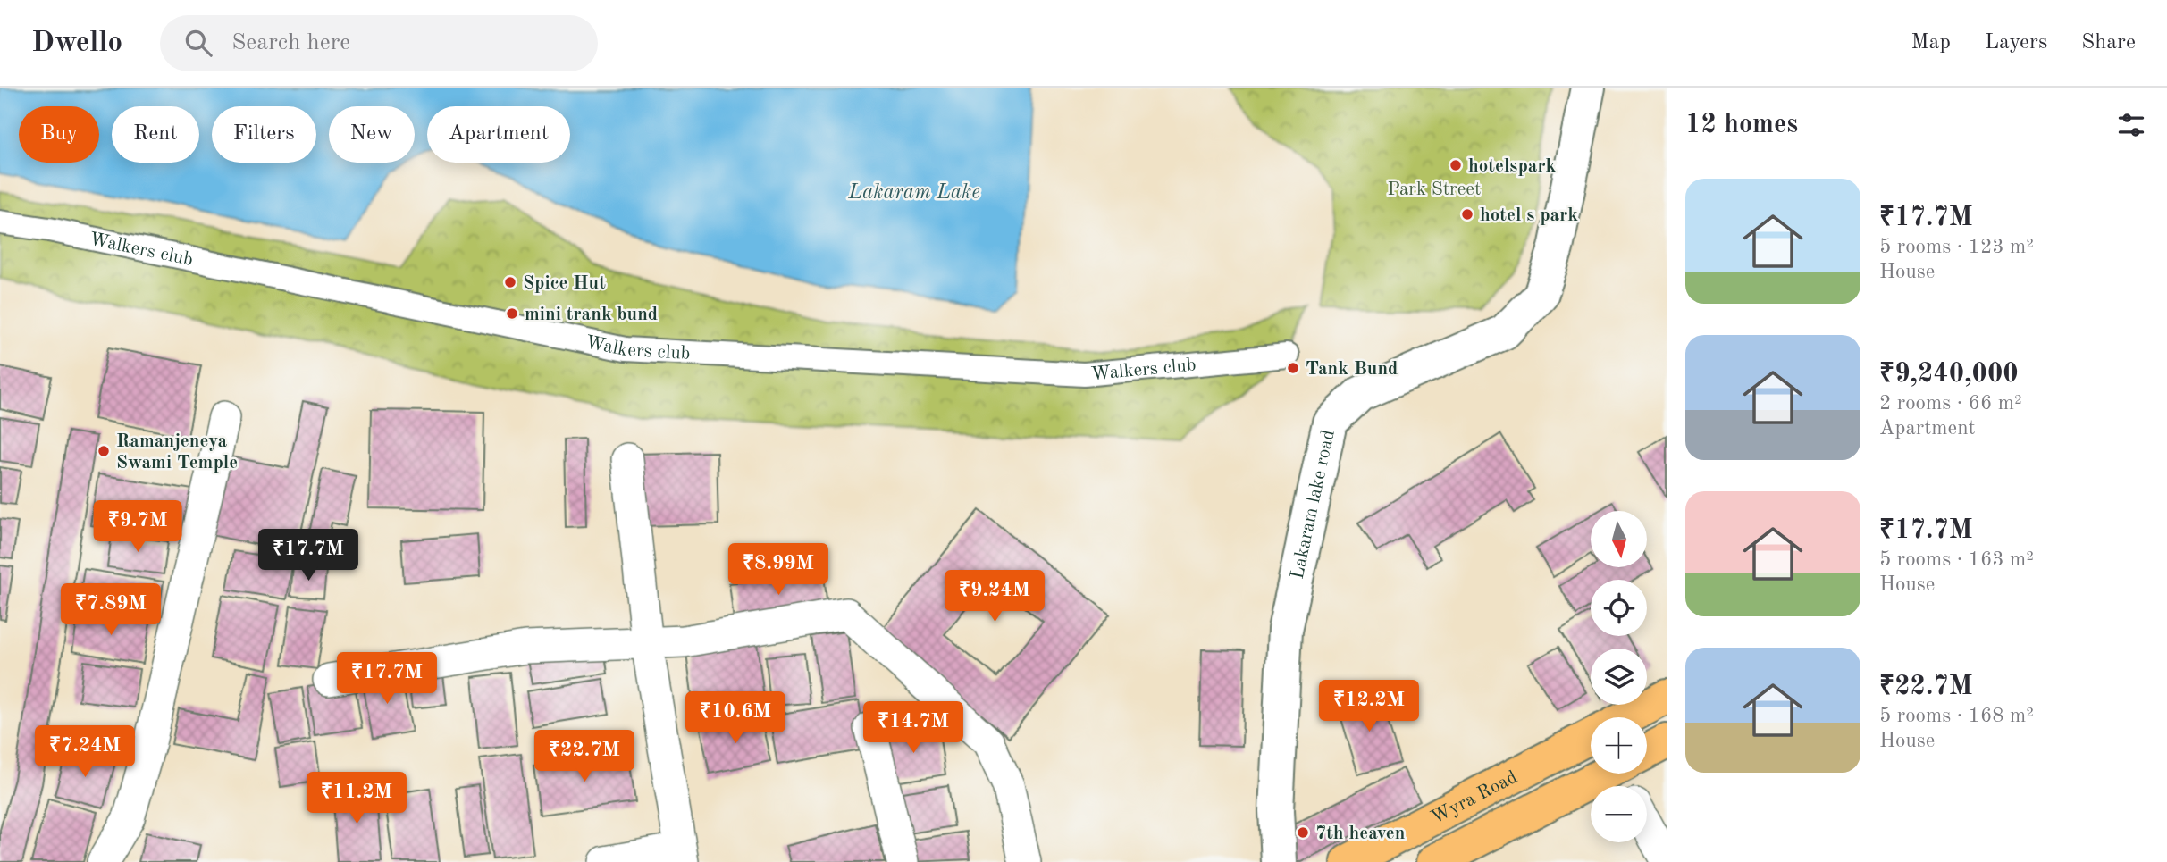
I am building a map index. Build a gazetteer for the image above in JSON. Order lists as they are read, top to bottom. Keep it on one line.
{"streets":{"main road":["Wyra Road"],"street":["Walkers club","Lakaram lake road"]},"water":["Lakaram Lake"],"parks":["Park Street"],"places":["hotelspark","hotel s park","Spice Hut","mini trank bund","Tank Bund","Ramanjeneya Swami Temple","7th heaven"],"north":"bottom","page":{"header":"Dwello","search":"Search here","nav":["Map","Layers","Share"],"heading":"12 homes","chip":["Buy","Rent","Filters","New","Apartment"],"list":[{"name":"₹17.7M","note":"5 rooms · 123 m² · House"},{"name":"₹9,240,000","note":"2 rooms · 66 m² · Apartment"},{"name":"₹17.7M","note":"5 rooms · 163 m² · House"},{"name":"₹22.7M","note":"5 rooms · 168 m² · House"}],"price":["₹9.7M","₹17.7M","₹8.99M","₹9.24M","₹7.89M","₹17.7M","₹12.2M","₹10.6M","₹14.7M","₹7.24M","₹22.7M","₹11.2M"],"map_buttons":["+","−"]}}
